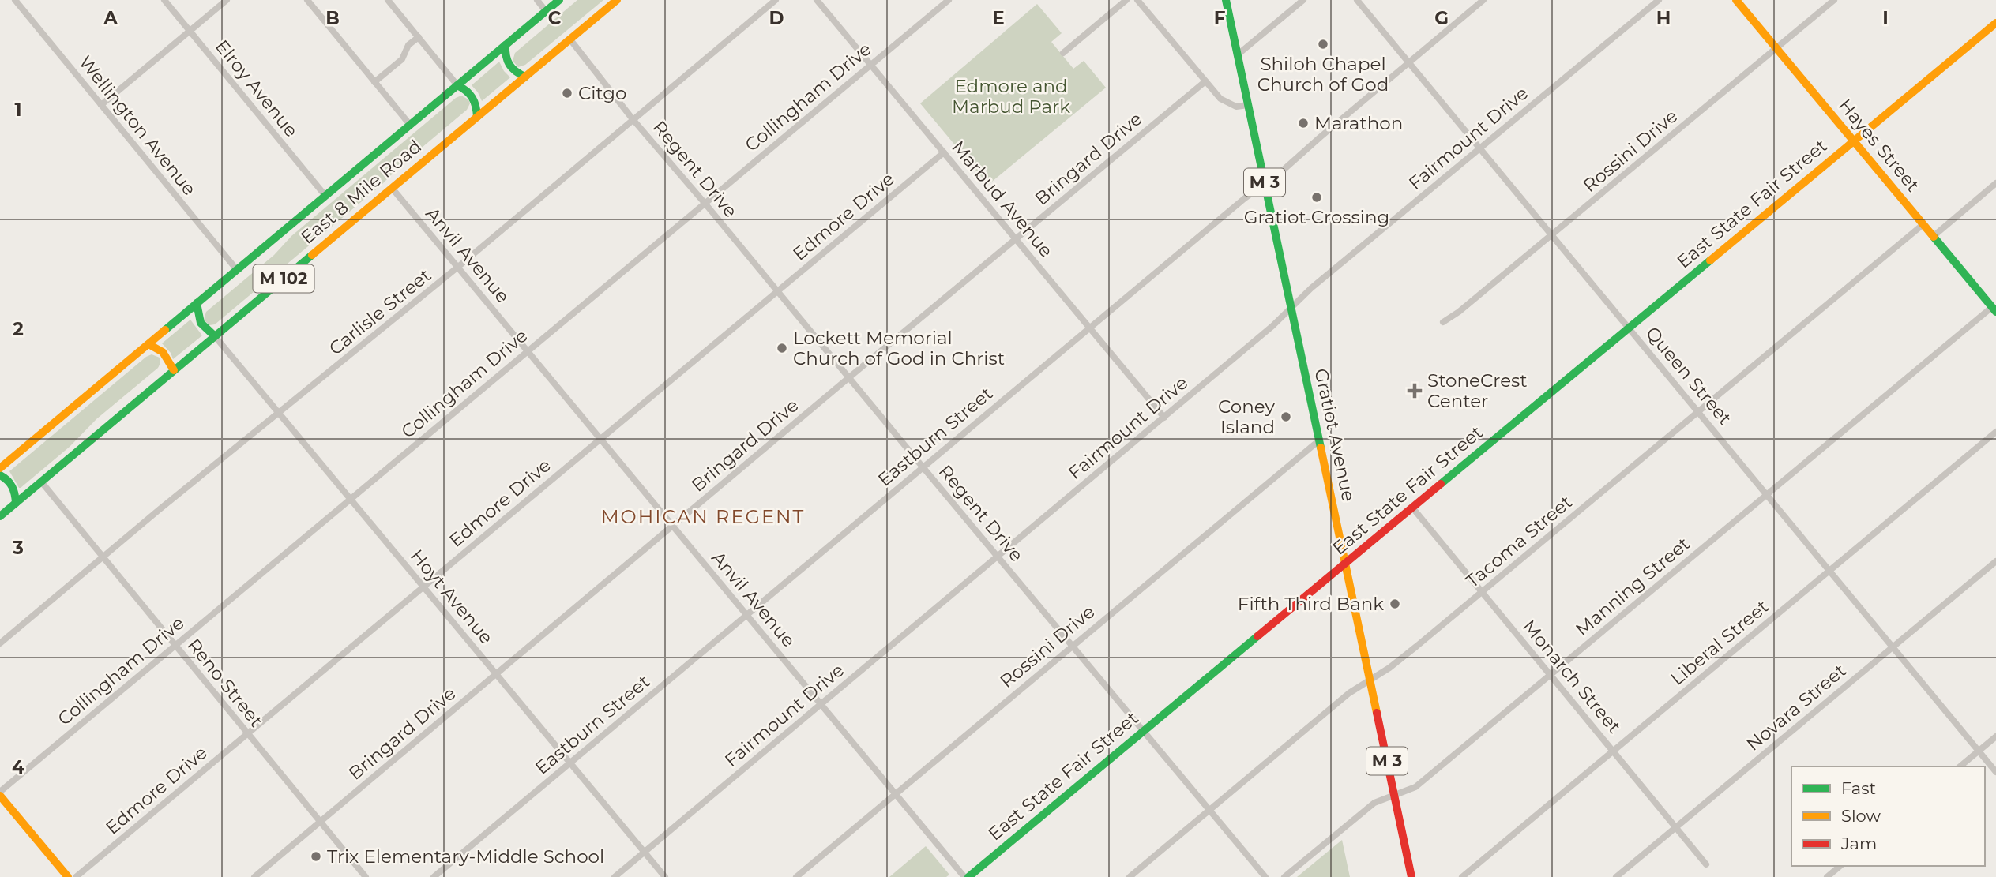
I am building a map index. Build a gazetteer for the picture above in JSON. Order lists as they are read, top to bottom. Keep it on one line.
{"streets":{"main road":["Hayes Street","M 3","East 8 Mile Road","East State Fair Street","M 102","Gratiot Avenue"],"street":["Elroy Avenue","Collingham Drive","Wellington Avenue","Fairmount Drive","Rossini Drive","Bringard Drive","Regent Drive","Marbud Avenue","Edmore Drive","Anvil Avenue","Carlisle Street","Queen Street","Eastburn Street","Tacoma Street","Manning Street","Hoyt Avenue","Liberal Street","Monarch Street","Reno Street","Novara Street"]},"crossings":[["Elroy Avenue","East 8 Mile Road"],["Collingham Drive","Regent Drive"],["Collingham Drive","Marbud Avenue"],["Collingham Drive","Anvil Avenue"],["Collingham Drive","Hoyt Avenue"],["Collingham Drive","Reno Street"],["Wellington Avenue","East 8 Mile Road"],["Fairmount Drive","Regent Drive"],["Fairmount Drive","Marbud Avenue"],["Fairmount Drive","Anvil Avenue"],["Fairmount Drive","Queen Street"],["Fairmount Drive","Gratiot Avenue"],["Fairmount Drive","Hoyt Avenue"],["Hayes Street","Rossini Drive"],["Hayes Street","East State Fair Street"],["Hayes Street","Tacoma Street"],["Hayes Street","Manning Street"],["Rossini Drive","Regent Drive"],["Rossini Drive","Anvil Avenue"],["Rossini Drive","Queen Street"],["Rossini Drive","Gratiot Avenue"],["Bringard Drive","Regent Drive"],["Bringard Drive","Marbud Avenue"],["Bringard Drive","Anvil Avenue"],["Bringard Drive","Hoyt Avenue"],["Bringard Drive","Reno Street"],["Regent Drive","East 8 Mile Road"],["Regent Drive","East State Fair Street"],["Regent Drive","Edmore Drive"],["Regent Drive","Carlisle Street"],["Regent Drive","Eastburn Street"],["Regent Drive","Tacoma Street"],["East 8 Mile Road","Anvil Avenue"],["East 8 Mile Road","Hoyt Avenue"],["East 8 Mile Road","Reno Street"],["Marbud Avenue","Edmore Drive"],["Marbud Avenue","Eastburn Street"],["East State Fair Street","Anvil Avenue"],["East State Fair Street","Queen Street"],["East State Fair Street","Gratiot Avenue"],["East State Fair Street","Monarch Street"],["Edmore Drive","Anvil Avenue"],["Edmore Drive","Hoyt Avenue"],["Edmore Drive","Reno Street"],["Anvil Avenue","Carlisle Street"],["Anvil Avenue","Eastburn Street"],["Carlisle Street","Hoyt Avenue"],["Carlisle Street","Reno Street"],["Queen Street","Eastburn Street"],["Queen Street","Tacoma Street"],["Queen Street","Manning Street"],["Queen Street","Liberal Street"],["Queen Street","Novara Street"],["Gratiot Avenue","Eastburn Street"],["Gratiot Avenue","Tacoma Street"],["Gratiot Avenue","Manning Street"],["Eastburn Street","Hoyt Avenue"],["Tacoma Street","Monarch Street"],["Manning Street","Monarch Street"],["Liberal Street","Monarch Street"],["Monarch Street","Novara Street"]],"districts":["MOHICAN REGENT"],"parks":["Edmore and Marbud Park"],"places":{"other":["Shiloh Chapel Church of God","Citgo","Marathon","Gratiot Crossing","Lockett Memorial Church of God in Christ","Coney Island","Fifth Third Bank","Trix Elementary-Middle School"],"health":["StoneCrest Center"]},"legend":["Fast","Slow","Jam"],"grid":{"columns":["A","B","C","D","E","F","G","H","I"],"rows":["1","2","3","4"]}}
